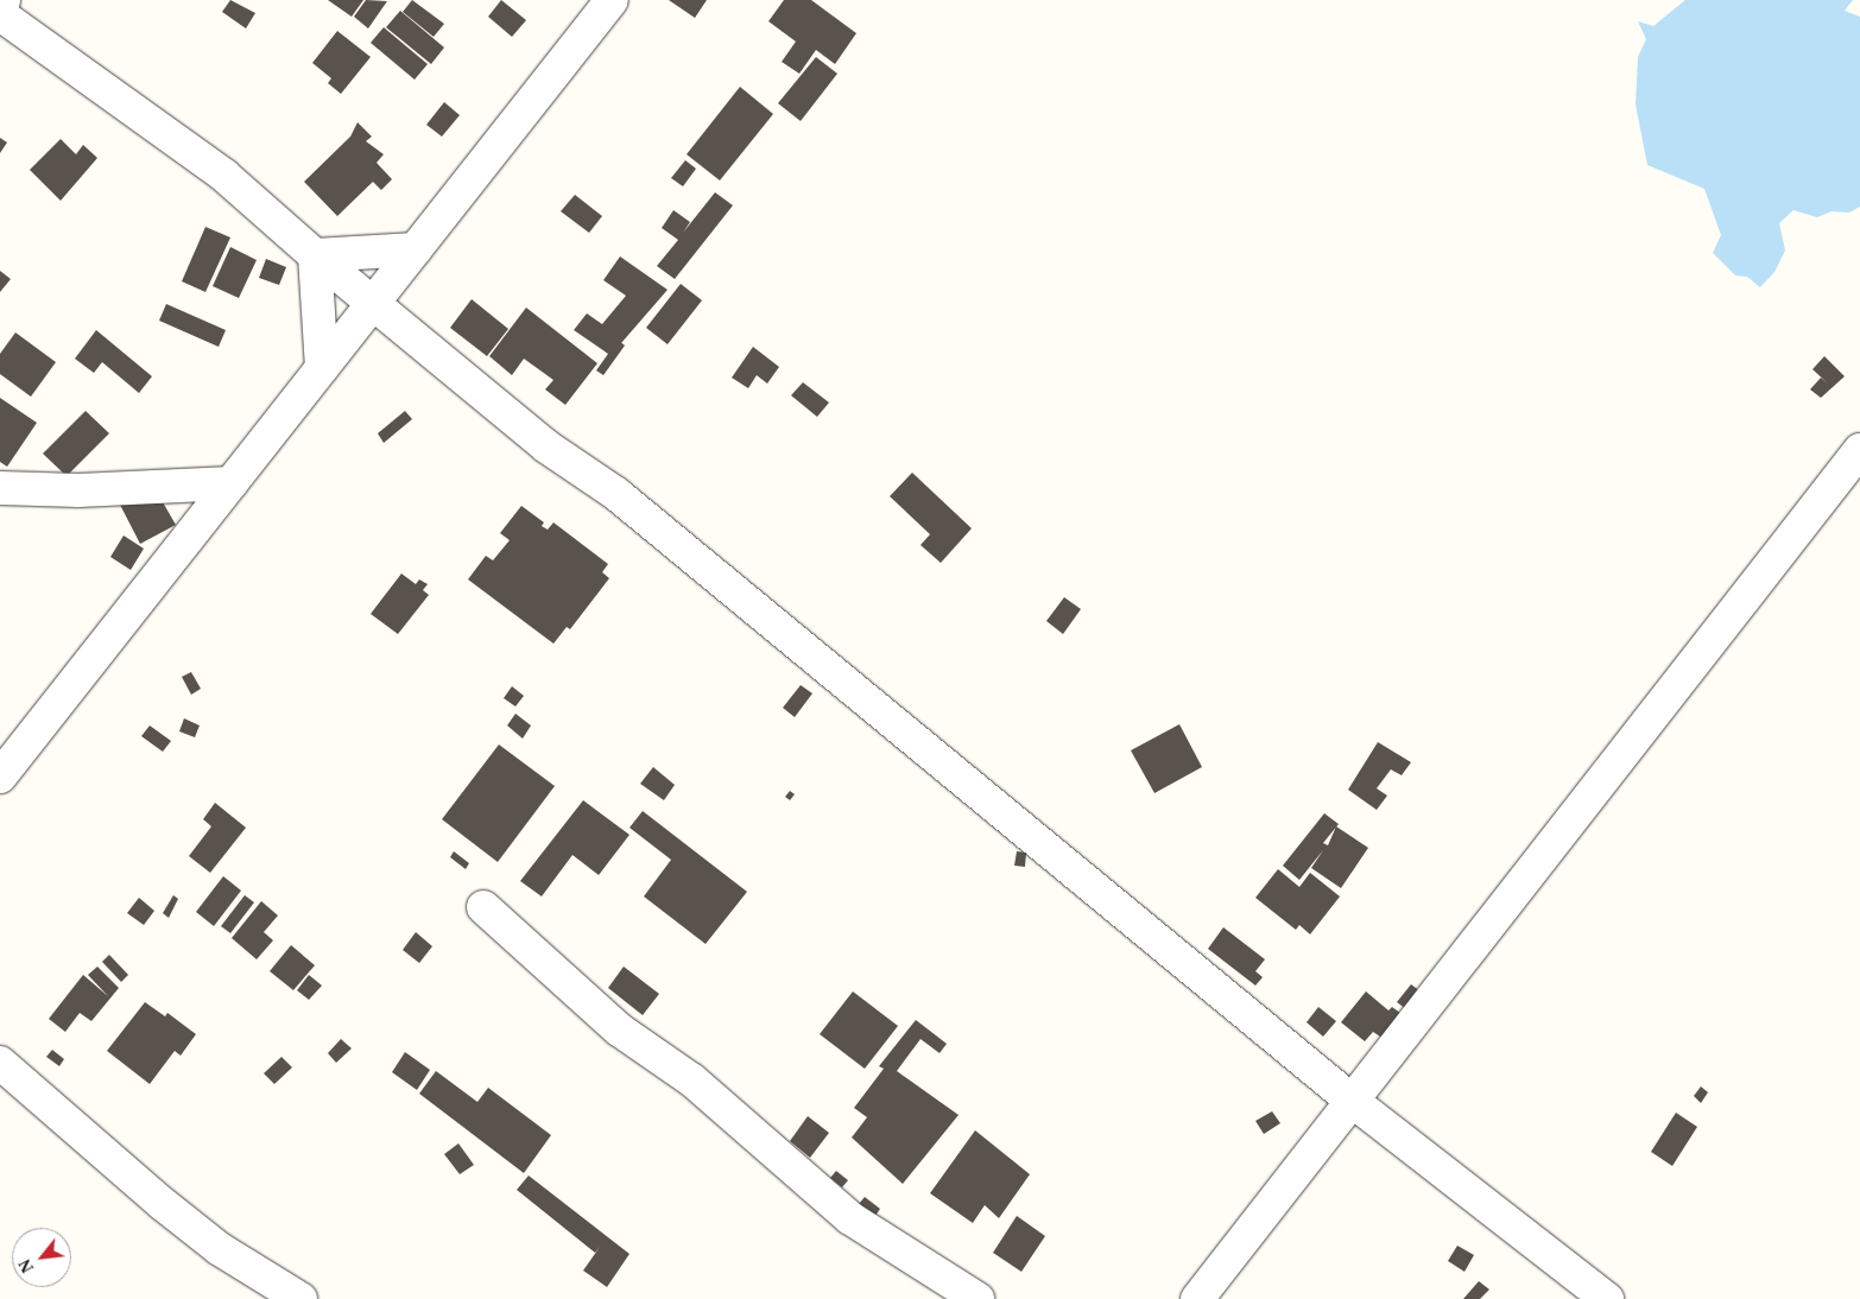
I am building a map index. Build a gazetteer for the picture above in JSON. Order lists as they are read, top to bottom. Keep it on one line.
{"north":"bottom left"}
